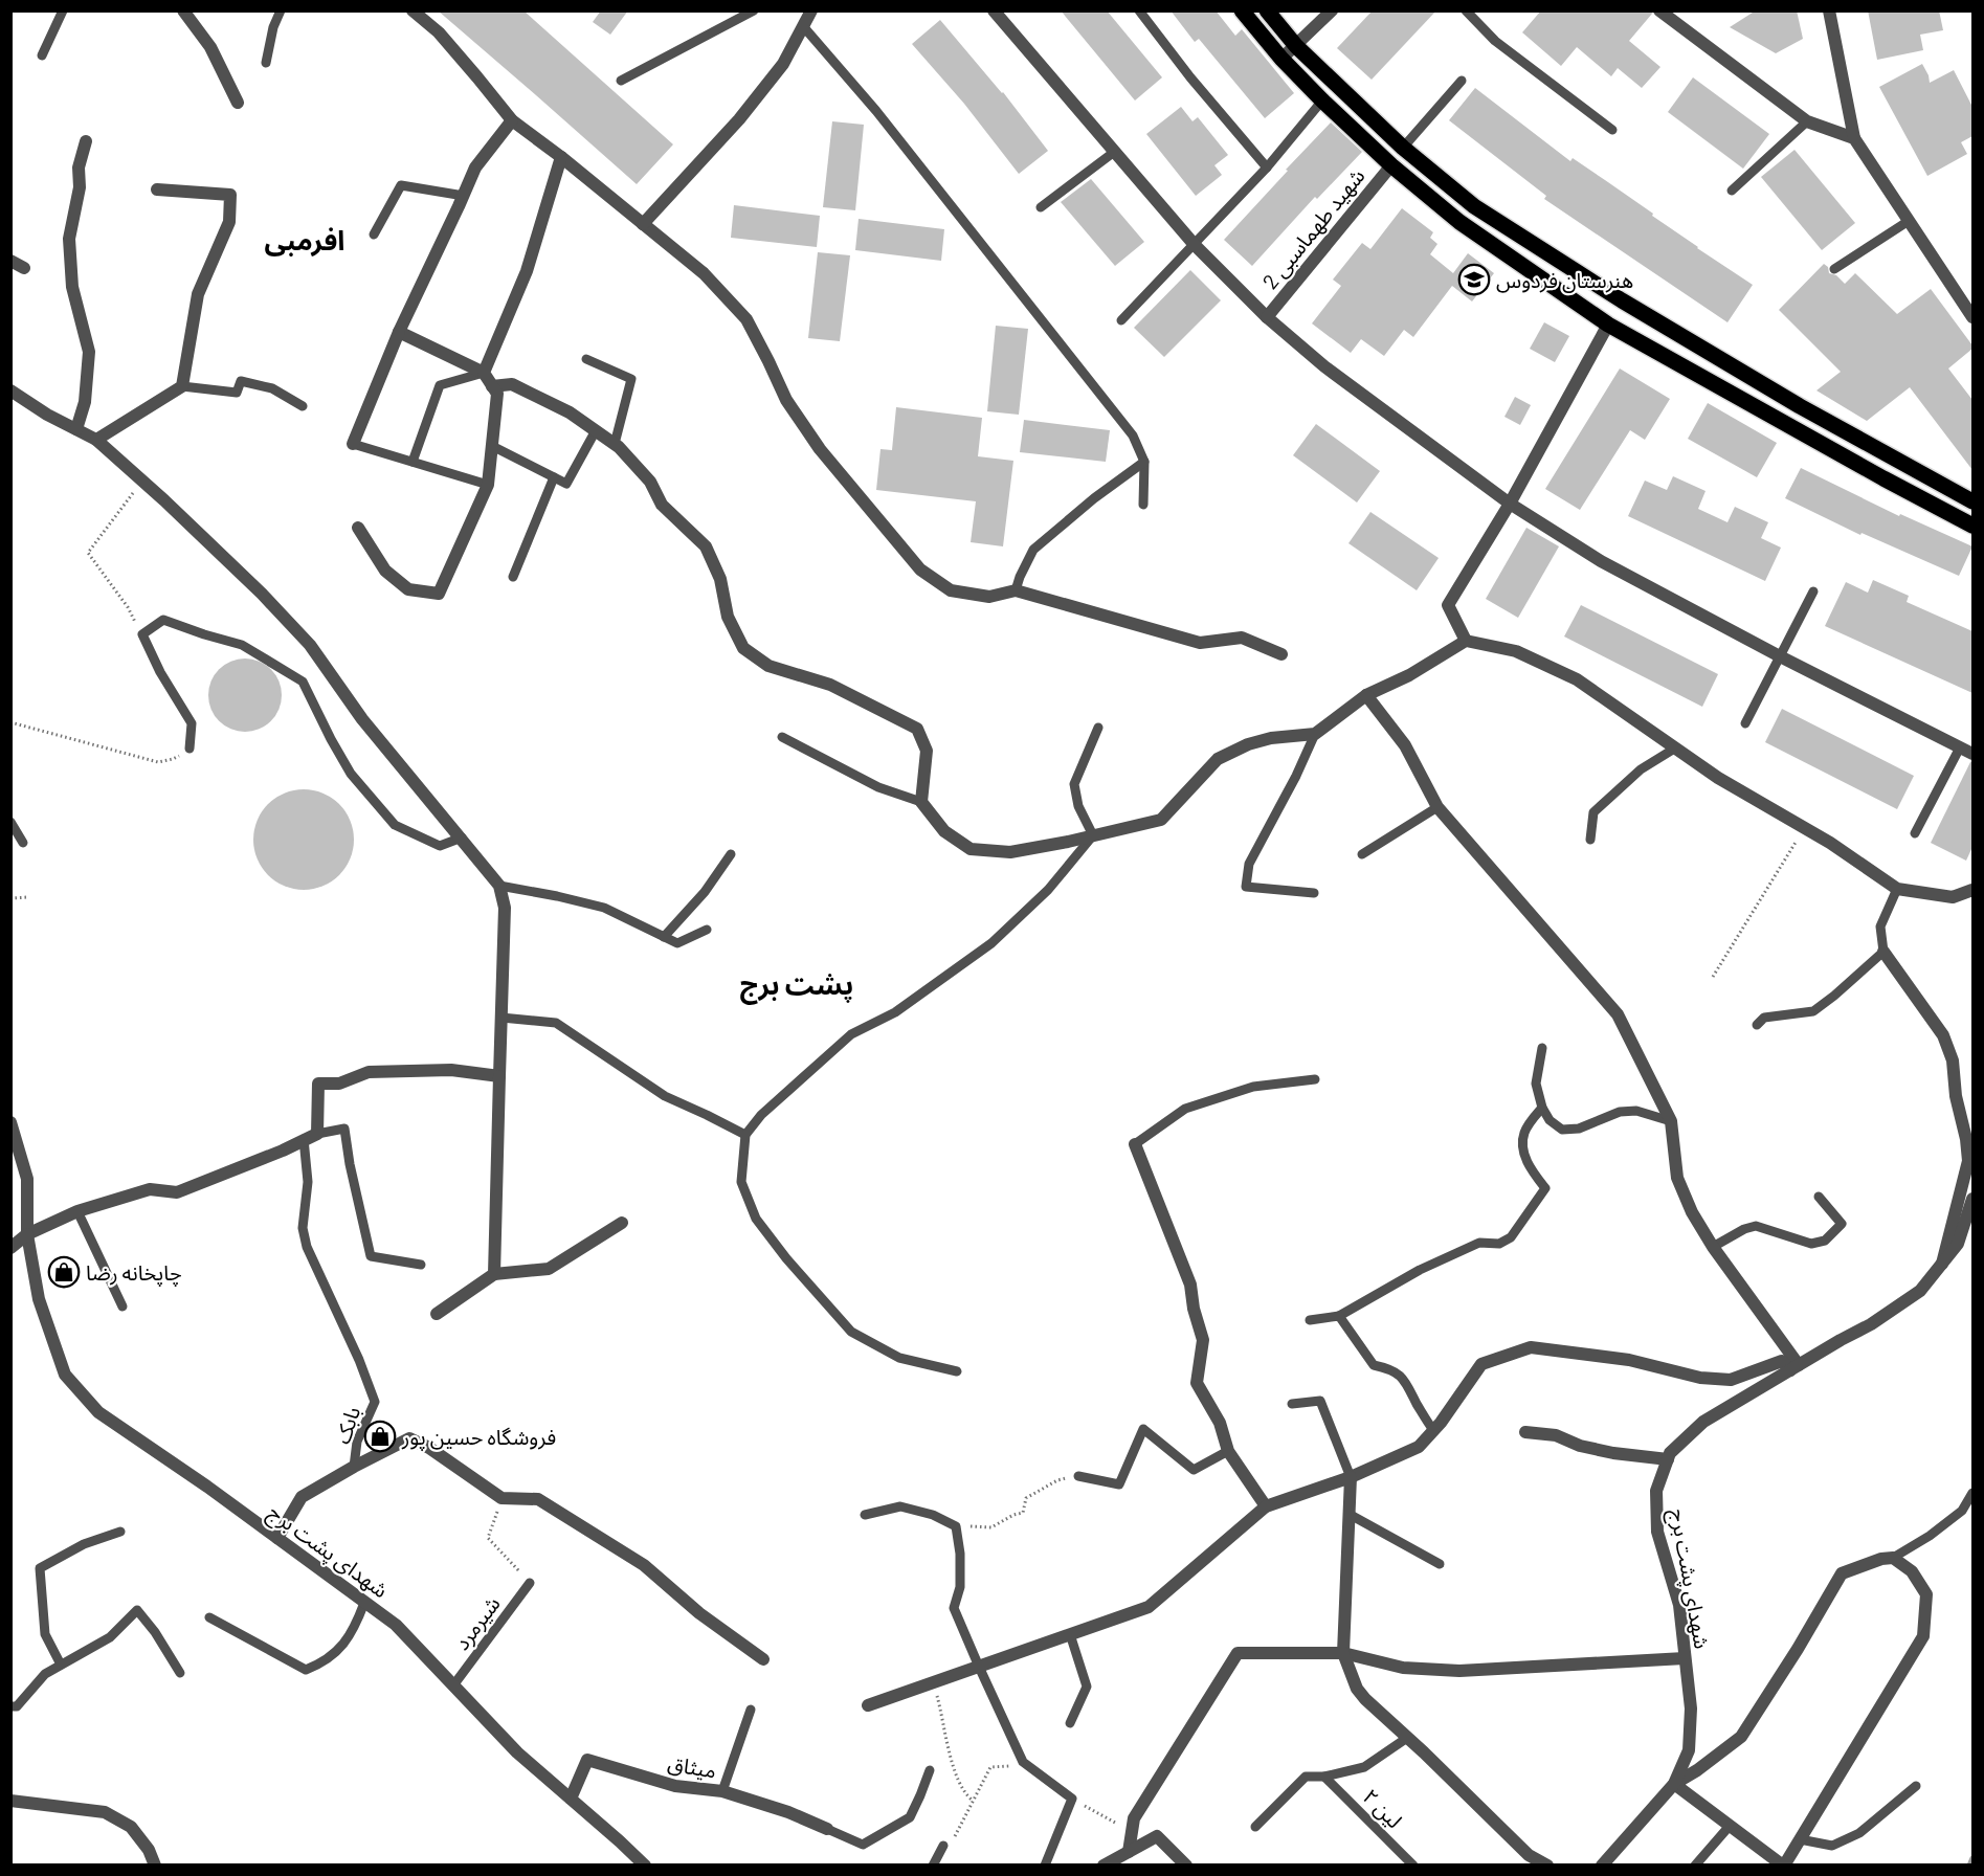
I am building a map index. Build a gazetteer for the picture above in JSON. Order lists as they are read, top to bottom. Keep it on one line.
{"streets":{"street":["شهید طهماسبی 2","شهدای پشت برج","میثاق"],"lane":["بابک","شیرمرد","لین ۲"]},"crossings":[["شهدای پشت برج","شیرمرد"],["شهدای پشت برج","میثاق"]],"districts":["افرمبی","پشت برج"],"places":{"school or university":["هنرستان فردوس"],"shop":["چاپخانه رضا","فروشگاه حسین پور"]}}
